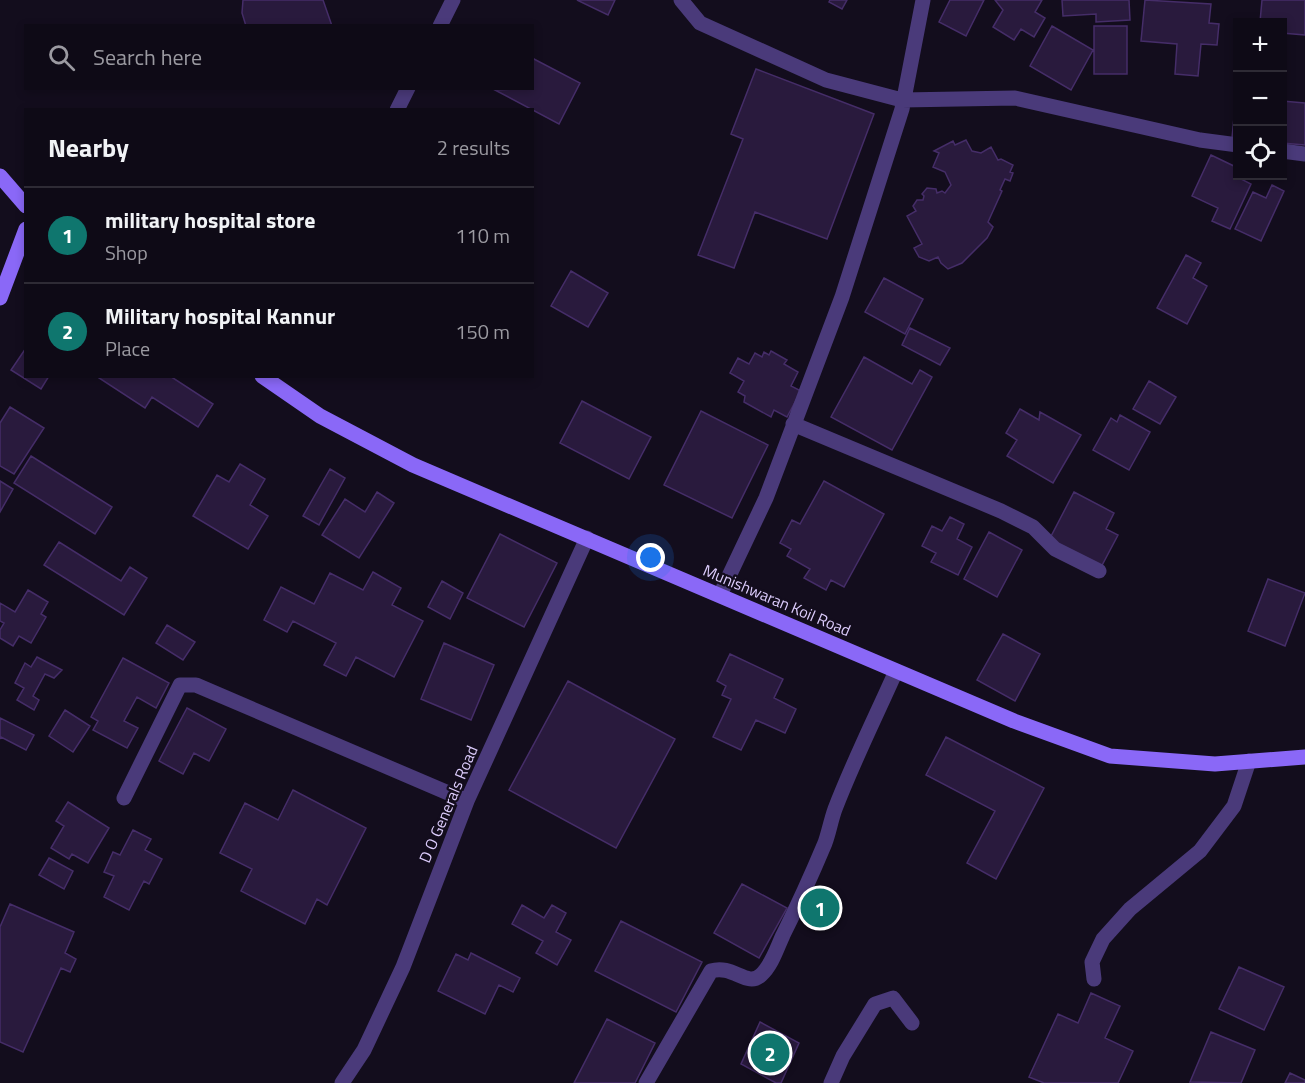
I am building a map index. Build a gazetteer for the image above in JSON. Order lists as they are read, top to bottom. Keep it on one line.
{"streets":{"main road":["Munishwaran Koil Road"],"street":["D O Generals Road"]},"crossings":[["Munishwaran Koil Road","D O Generals Road"]],"page":{"map_buttons":["+","−"],"search":"Search here","heading":["Nearby","2 results"],"list":[{"mark":"1","name":"military hospital store","note":"Shop","value":"110 m"},{"mark":"2","name":"Military hospital Kannur","note":"Place","value":"150 m"}],"pins":["1","2"]}}
